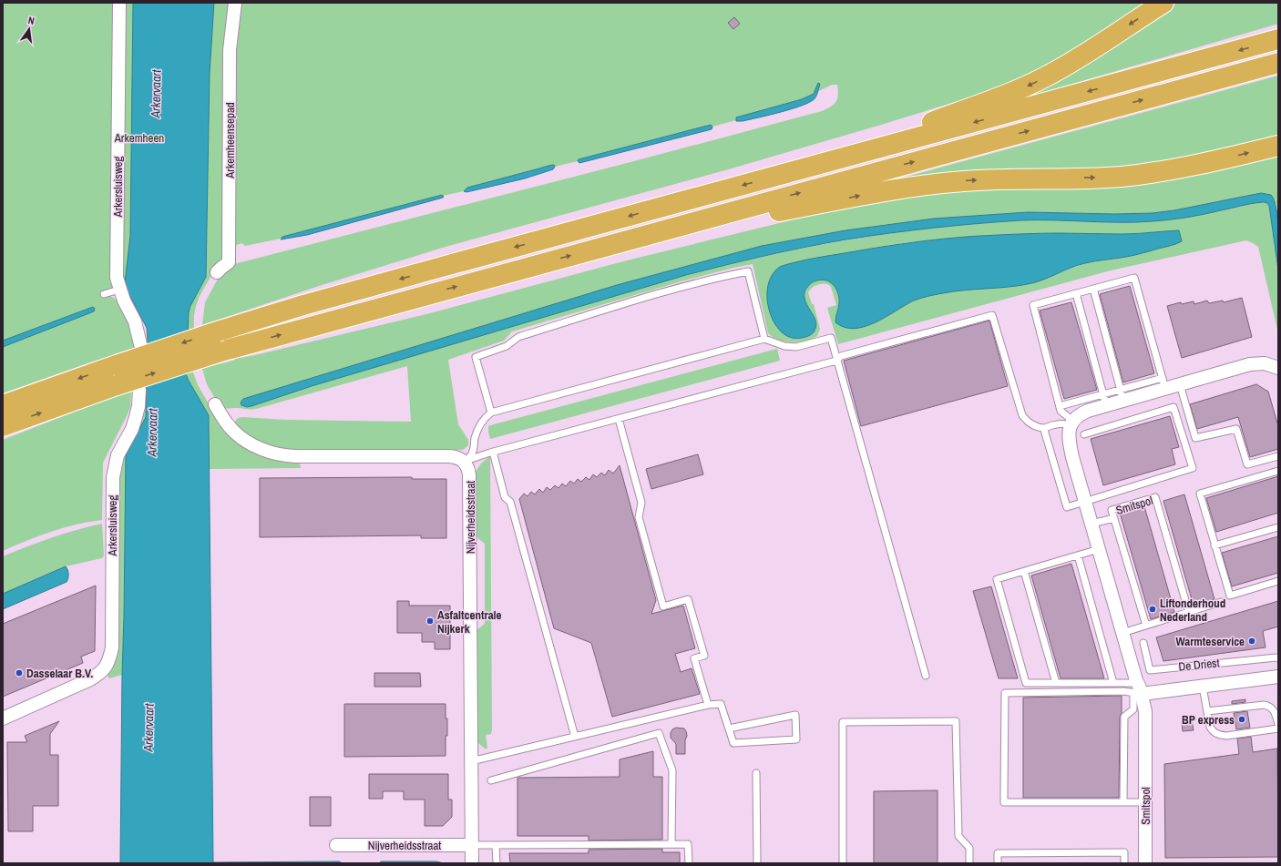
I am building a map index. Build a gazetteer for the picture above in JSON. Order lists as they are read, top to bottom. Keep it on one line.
{"streets":{"street":["Arkemheensepad","Arkersluisweg","Smitspol","Nijverheidsstraat","De Driest"]},"crossings":[["Smitspol","De Driest"]],"water":["Arkervaart"],"parks":["Arkemheen"],"places":["Liftonderhoud Nederland","Asfaltcentrale Nijkerk","Warmteservice","Dasselaar B.V.","BP express"],"north":"top"}
